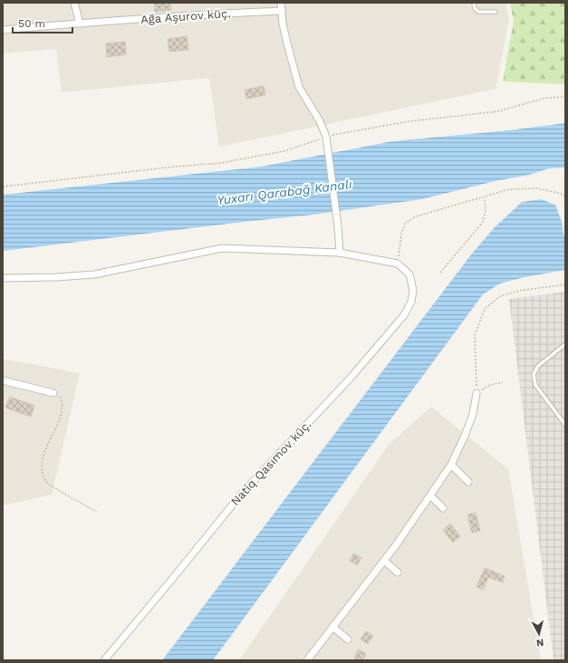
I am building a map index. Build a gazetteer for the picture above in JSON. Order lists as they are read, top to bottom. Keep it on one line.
{"streets":{"street":["Ağa Aşurov küç.","Natiq Qasımov küç."]},"water":["Yuxarı Qarabağ Kanalı"],"scale_bar":"50 m","north":"bottom"}
